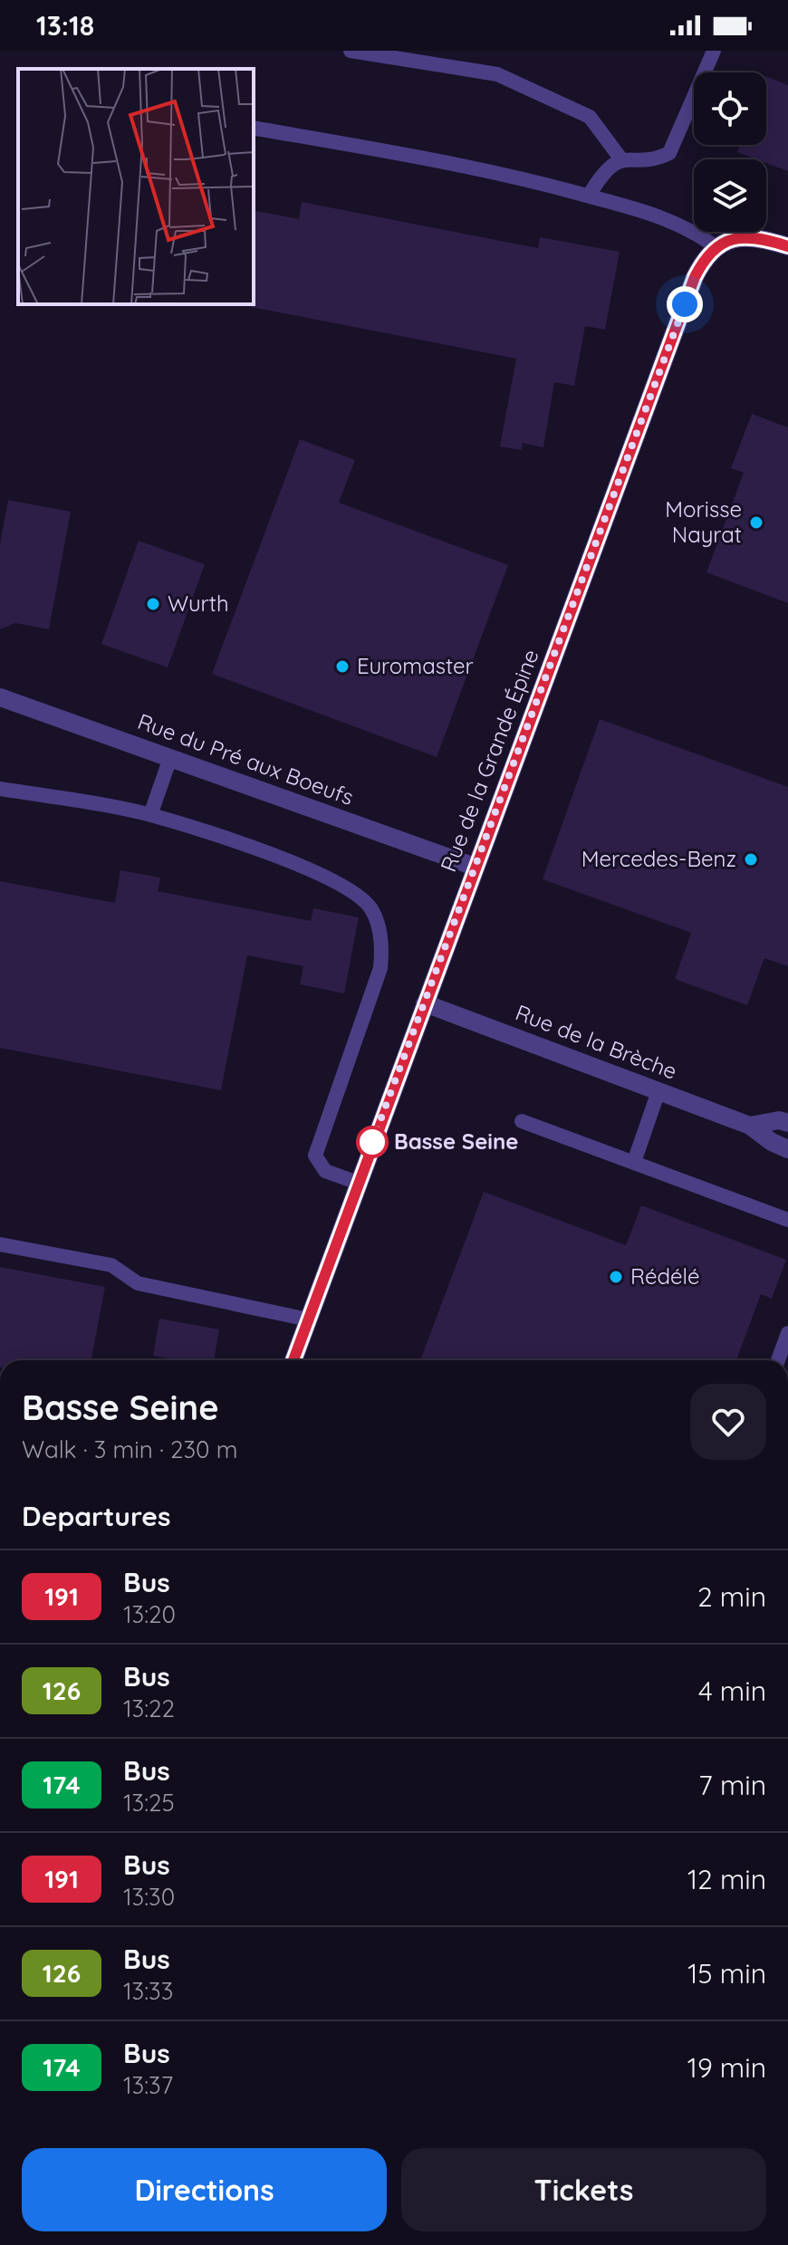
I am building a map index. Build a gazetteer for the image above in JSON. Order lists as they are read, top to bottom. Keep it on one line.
{"streets":{"street":["Rue du Pré aux Boeufs","Rue de la Grande Épine","Rue de la Brèche"]},"crossings":[["Rue du Pré aux Boeufs","Rue de la Grande Épine"],["Rue de la Grande Épine","Rue de la Brèche"]],"places":["Morisse Nayrat","Wurth","Euromaster","Mercedes-Benz","Basse Seine","Rédélé"],"lines":["bus line 191"],"page":{"status":"13:18","heading":[["Basse Seine","Walk · 3 min · 230 m"],"Departures"],"list":[{"mark":"191","name":"Bus","note":"13:20","value":"2 min"},{"mark":"126","name":"Bus","note":"13:22","value":"4 min"},{"mark":"174","name":"Bus","note":"13:25","value":"7 min"},{"mark":"191","name":"Bus","note":"13:30","value":"12 min"},{"mark":"126","name":"Bus","note":"13:33","value":"15 min"},{"mark":"174","name":"Bus","note":"13:37","value":"19 min"}],"buttons":["Directions","Tickets"]}}
